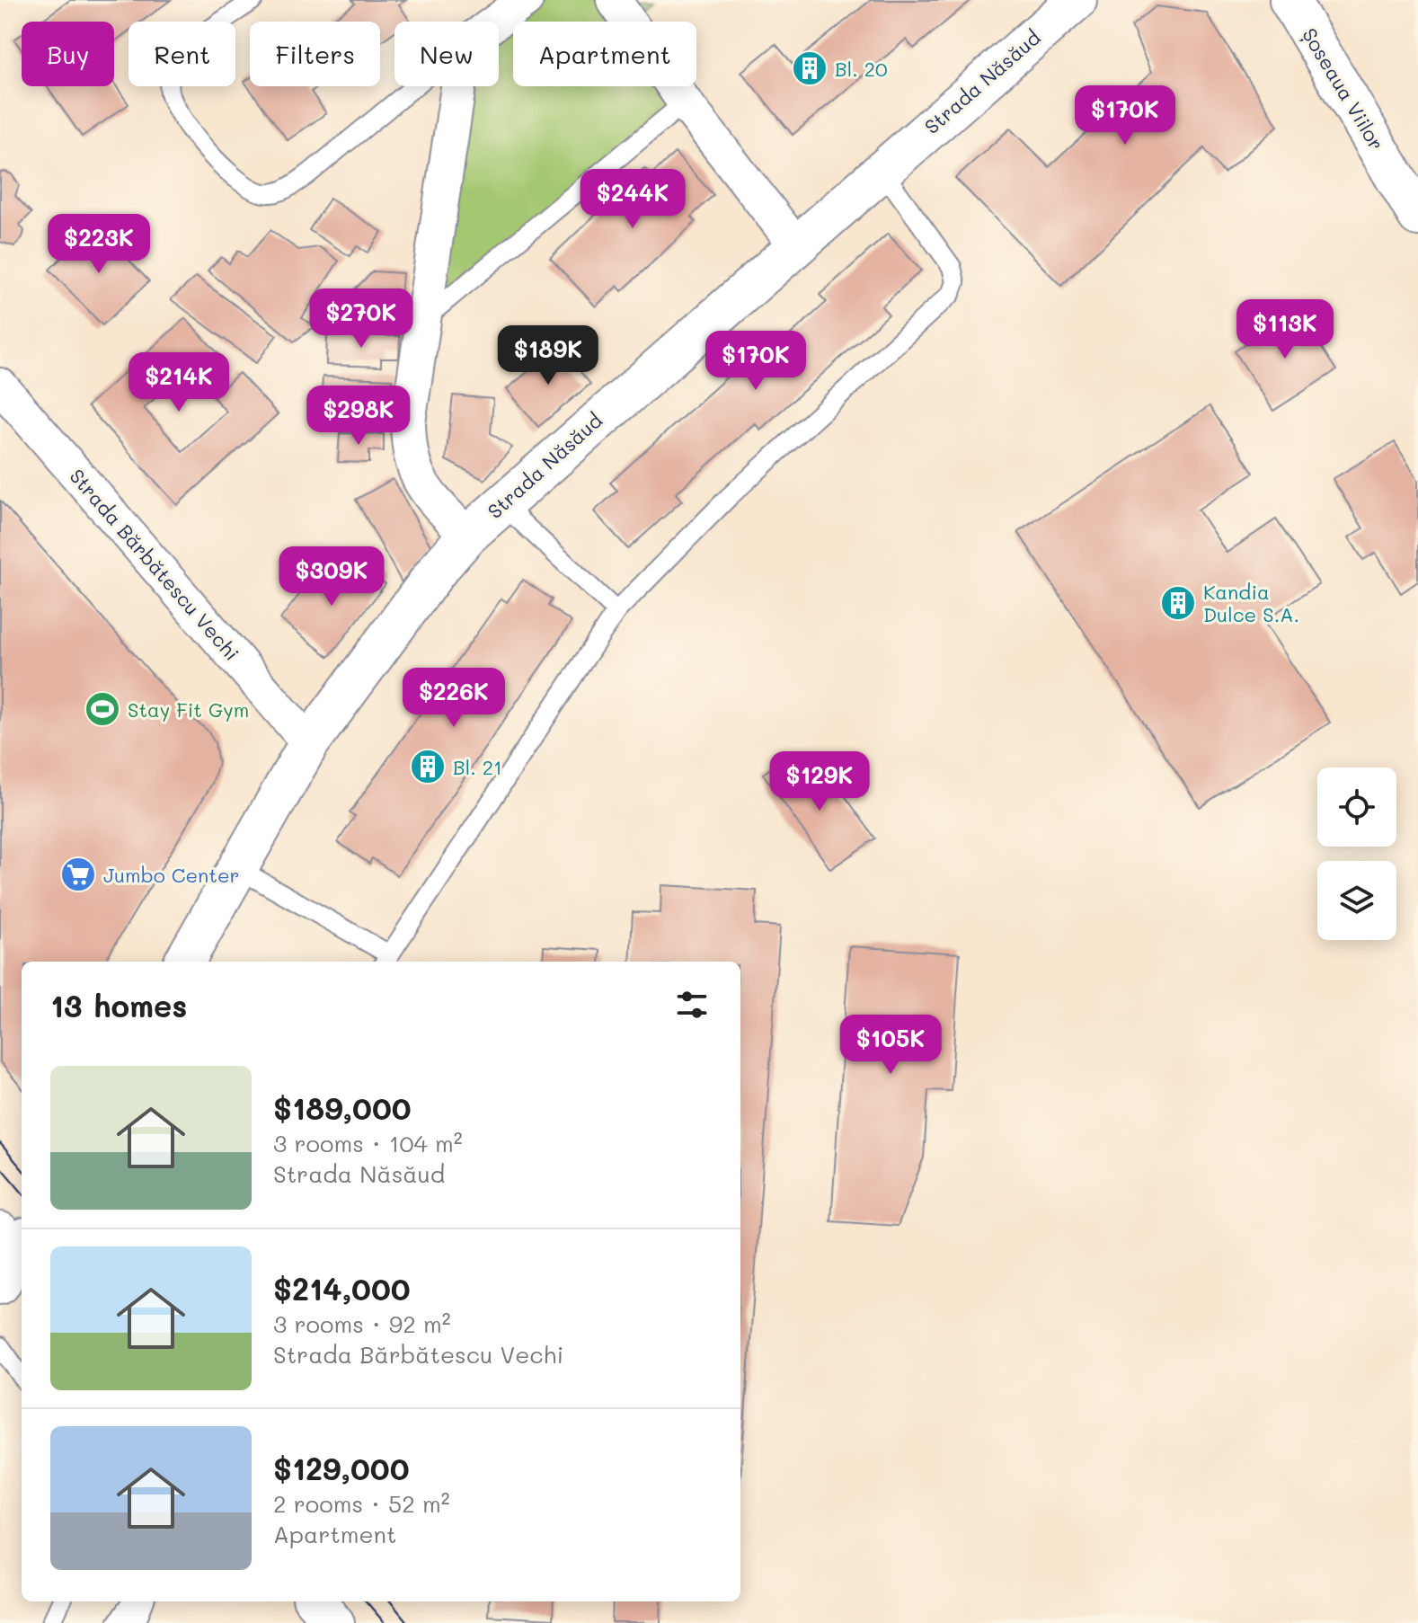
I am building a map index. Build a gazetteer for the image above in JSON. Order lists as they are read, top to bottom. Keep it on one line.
{"streets":{"street":["Strada Năsăud","Șoseaua Viilor","Strada Bărbătescu Vechi"]},"crossings":[["Strada Năsăud","Strada Bărbătescu Vechi"]],"places":{"building":["Bl. 20","Kandia Dulce S.A.","Bl. 21"],"sports":["Stay Fit Gym"],"supermarket":["Jumbo Center"]},"page":{"chip":["Buy","Rent","Filters","New","Apartment"],"price":["$170K","$244K","$223K","$270K","$113K","$189K","$170K","$214K","$298K","$309K","$226K","$129K","$105K"],"heading":"13 homes","list":[{"name":"$189,000","note":"3 rooms · 104 m² · Strada Năsăud"},{"name":"$214,000","note":"3 rooms · 92 m² · Strada Bărbătescu Vechi"},{"name":"$129,000","note":"2 rooms · 52 m² · Apartment"}]}}
